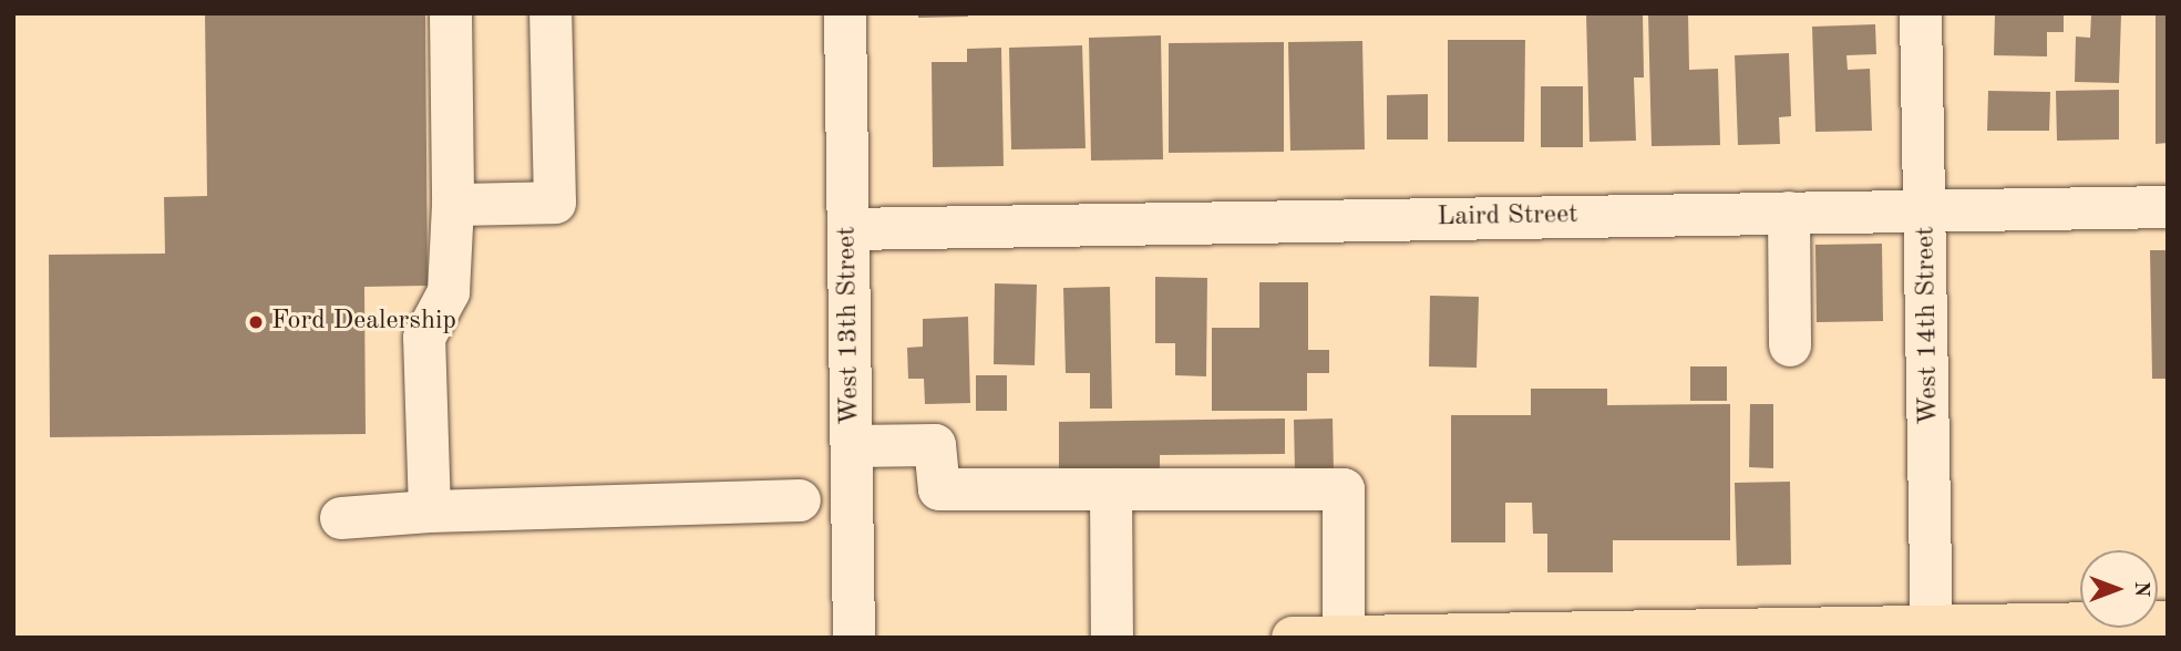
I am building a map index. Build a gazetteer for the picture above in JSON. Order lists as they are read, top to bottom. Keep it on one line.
{"streets":{"street":["Laird Street","West 13th Street","West 14th Street"]},"crossings":[["Laird Street","West 13th Street"],["Laird Street","West 14th Street"]],"places":["Ford Dealership"],"north":"right"}
